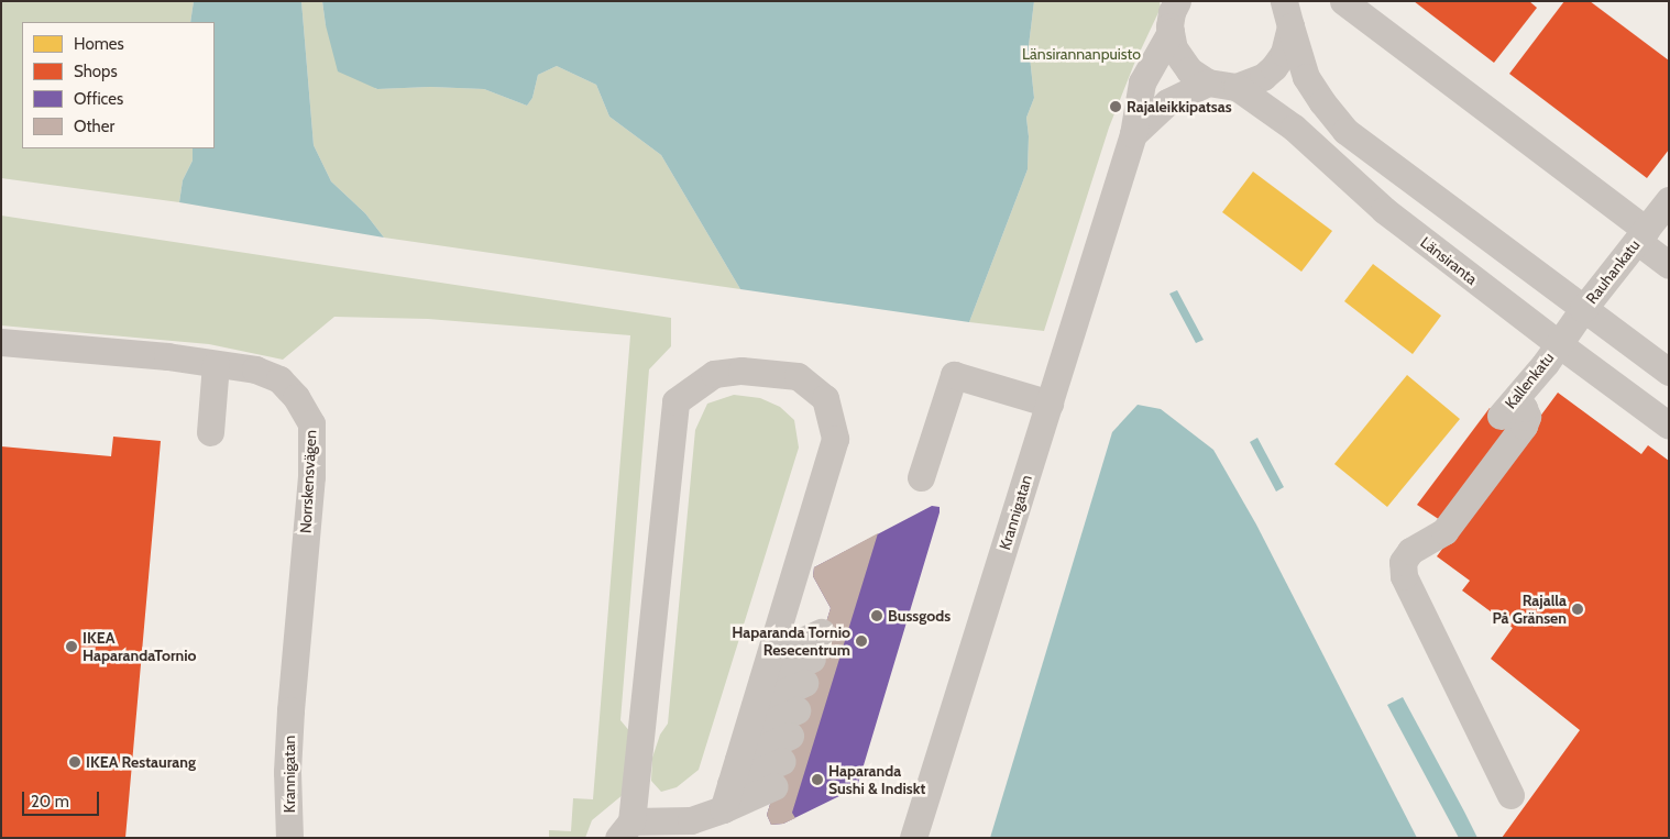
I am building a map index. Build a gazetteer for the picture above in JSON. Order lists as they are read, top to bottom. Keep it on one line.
{"streets":{"street":["Länsiranta","Rauhankatu","Kallenkatu","Norrskensvägen","Krannigatan"]},"crossings":[["Länsiranta","Rauhankatu"],["Länsiranta","Kallenkatu"],["Rauhankatu","Kallenkatu"],["Norrskensvägen","Krannigatan"]],"parks":["Länsirannanpuisto"],"places":["Rajaleikkipatsas","Rajalla På Gränsen","Bussgods","Haparanda Tornio Resecentrum","IKEA HaparandaTornio","IKEA Restaurang","Haparanda Sushi & Indiskt"],"legend":["Homes","Shops","Offices","Other"],"scale_bar":"20 m"}
